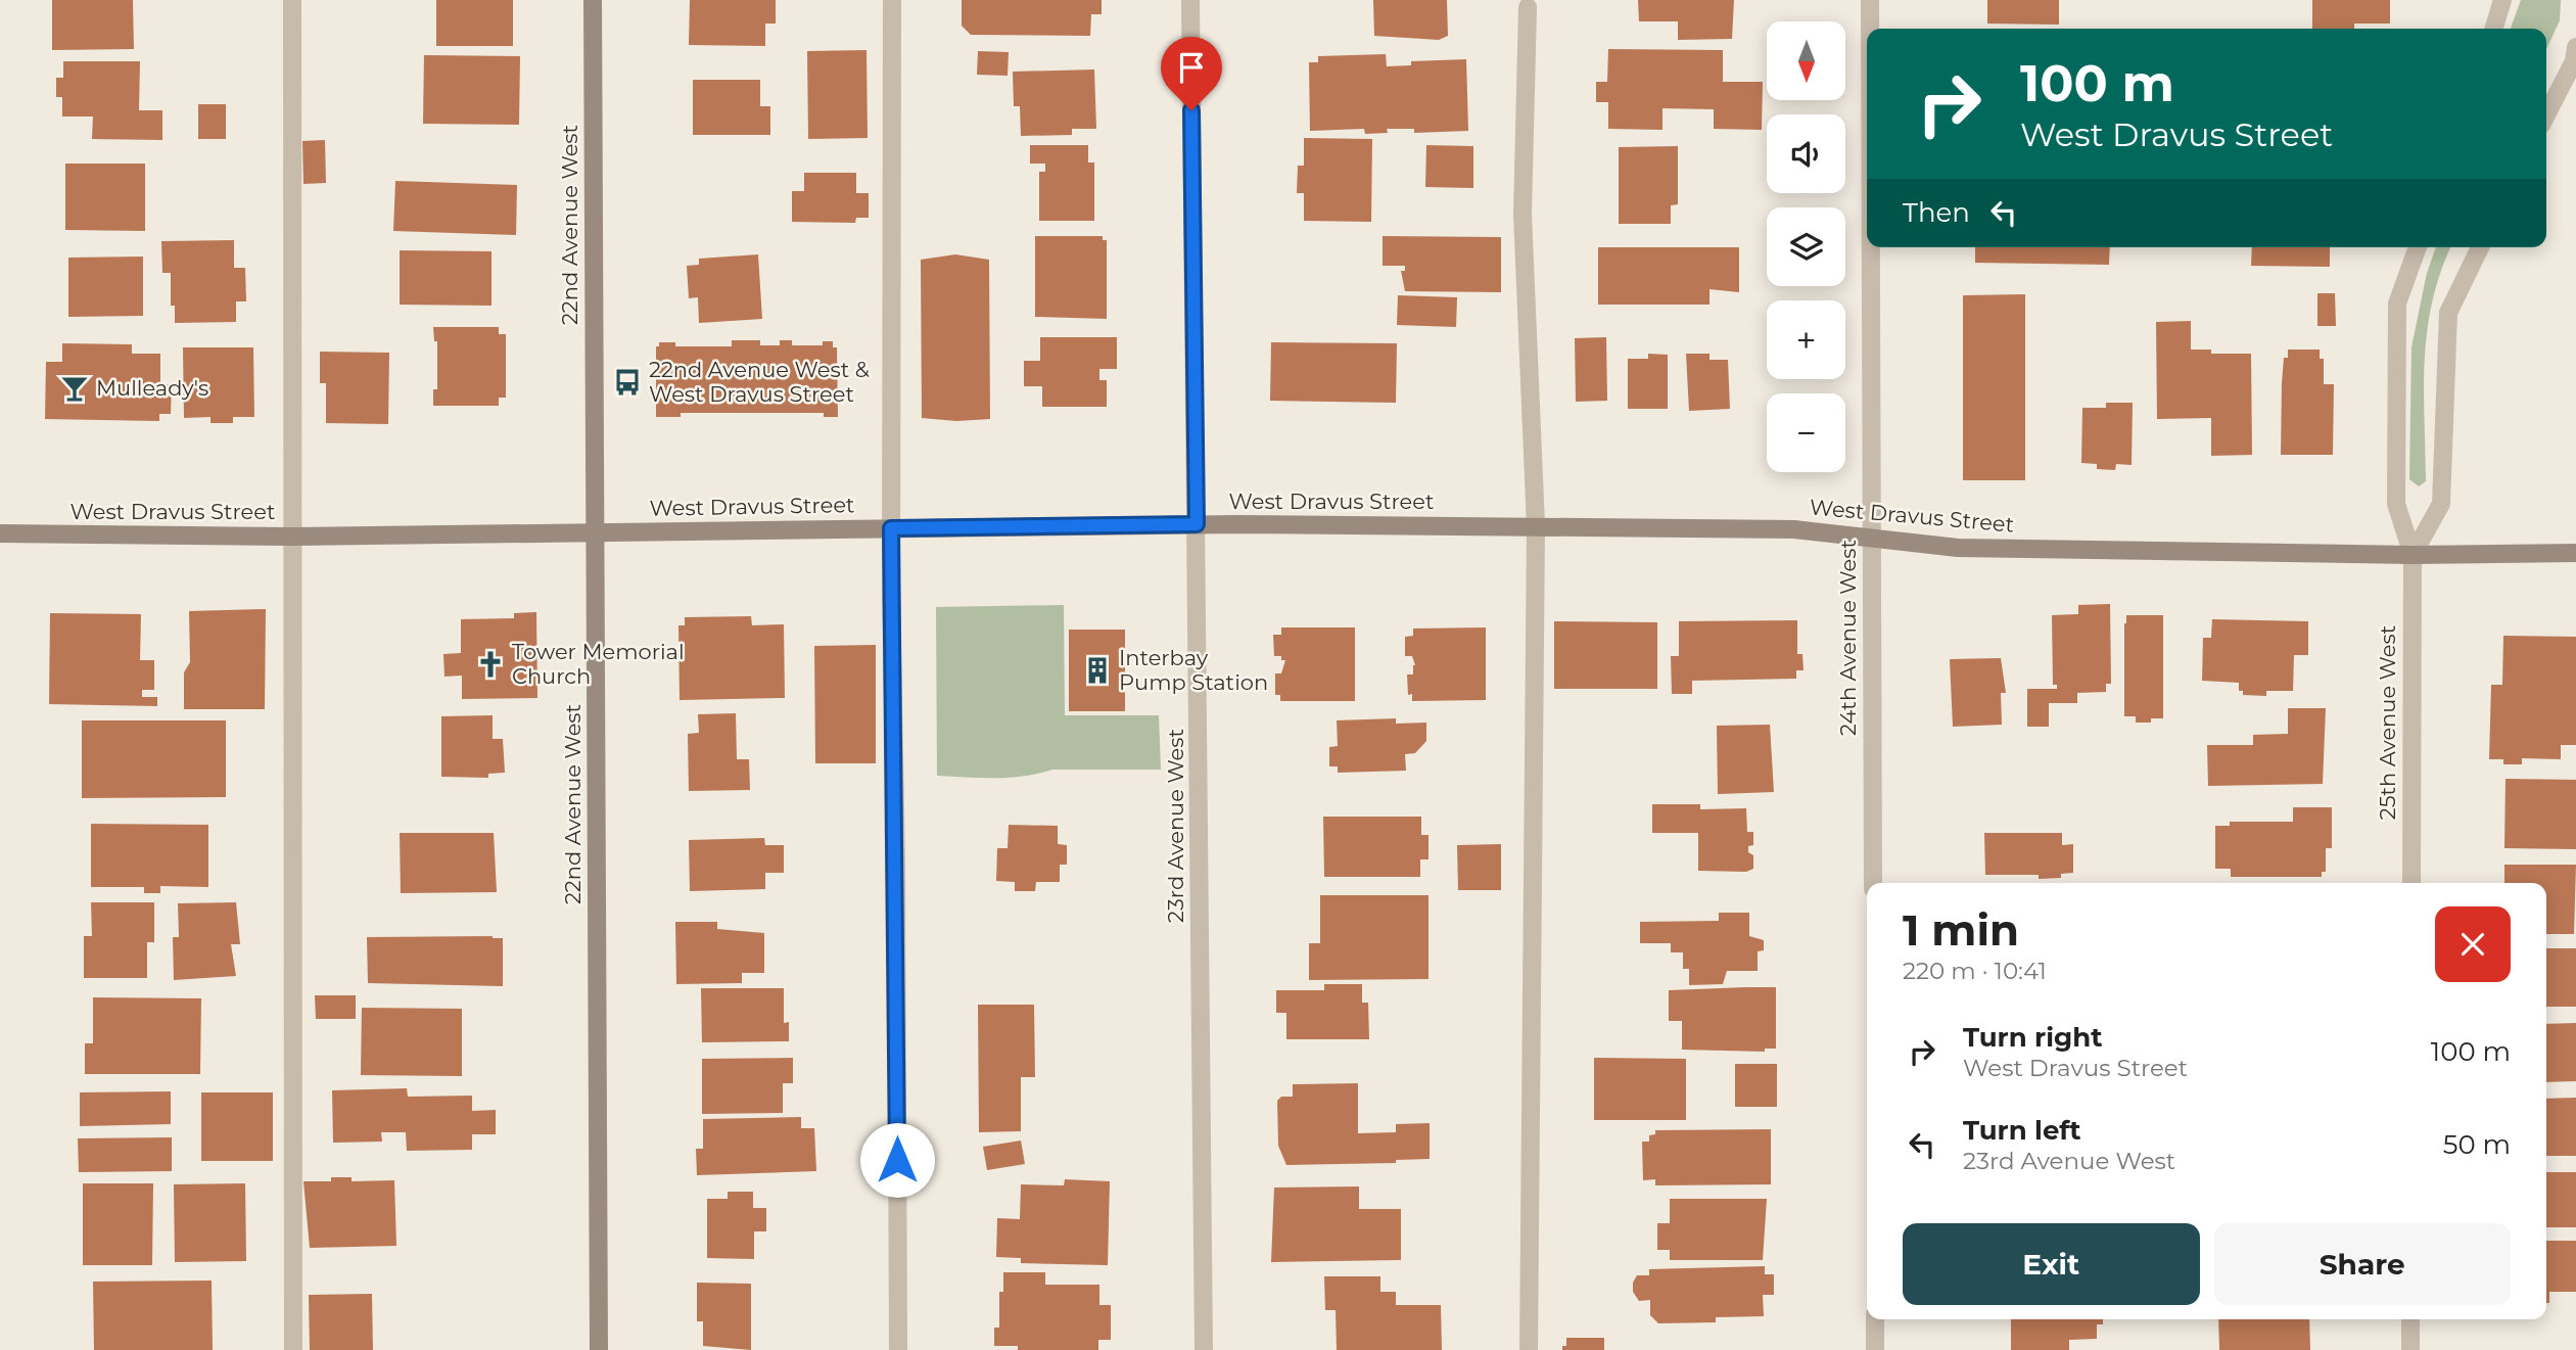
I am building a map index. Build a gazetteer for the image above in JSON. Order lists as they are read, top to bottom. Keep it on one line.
{"streets":{"street":["22nd Avenue West","West Dravus Street","24th Avenue West","25th Avenue West","23rd Avenue West"]},"crossings":[["22nd Avenue West","West Dravus Street"],["West Dravus Street","24th Avenue West"],["West Dravus Street","25th Avenue West"],["West Dravus Street","23rd Avenue West"]],"places":{"bus stop":["22nd Avenue West & West Dravus Street"],"bar":["Mulleady's"],"church":["Tower Memorial Church"],"building":["Interbay Pump Station"]},"north":"bottom","page":{"map_buttons":["+","−"],"turn":["100 m","West Dravus Street"],"then":"Then","heading":["1 min","220 m · 10:41"],"list":[{"name":"Turn right","note":"West Dravus Street","value":"100 m"},{"name":"Turn left","note":"23rd Avenue West","value":"50 m"}],"buttons":["Exit","Share"]}}
